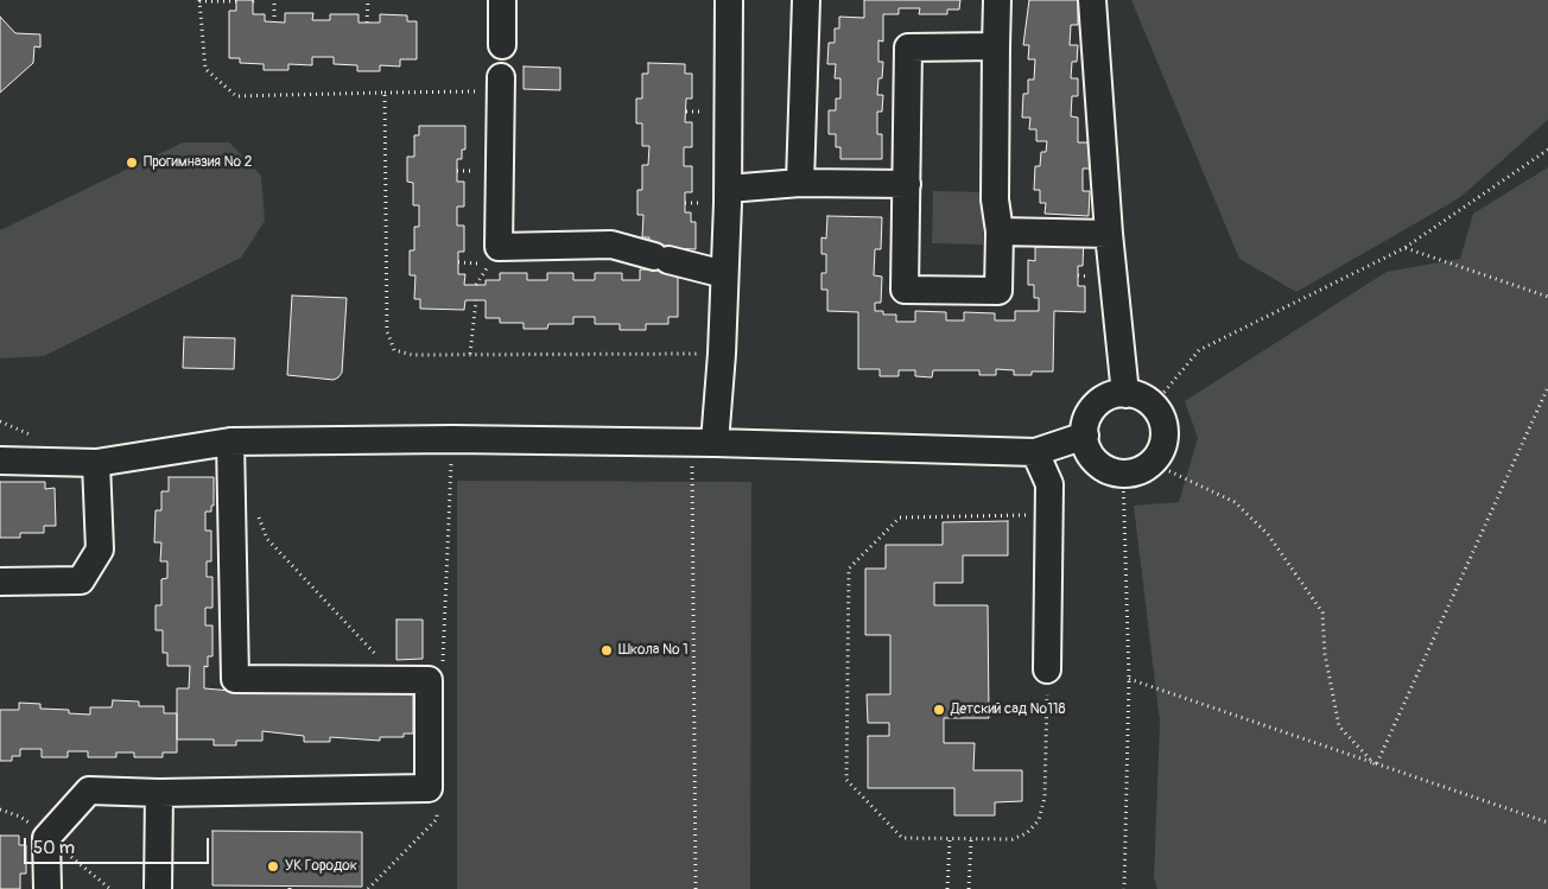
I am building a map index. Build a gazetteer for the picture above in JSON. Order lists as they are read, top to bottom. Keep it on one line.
{"places":["Прогимназия № 2","Школа № 1","Детский сад №118","УК Городок"],"scale_bar":"50 m"}
